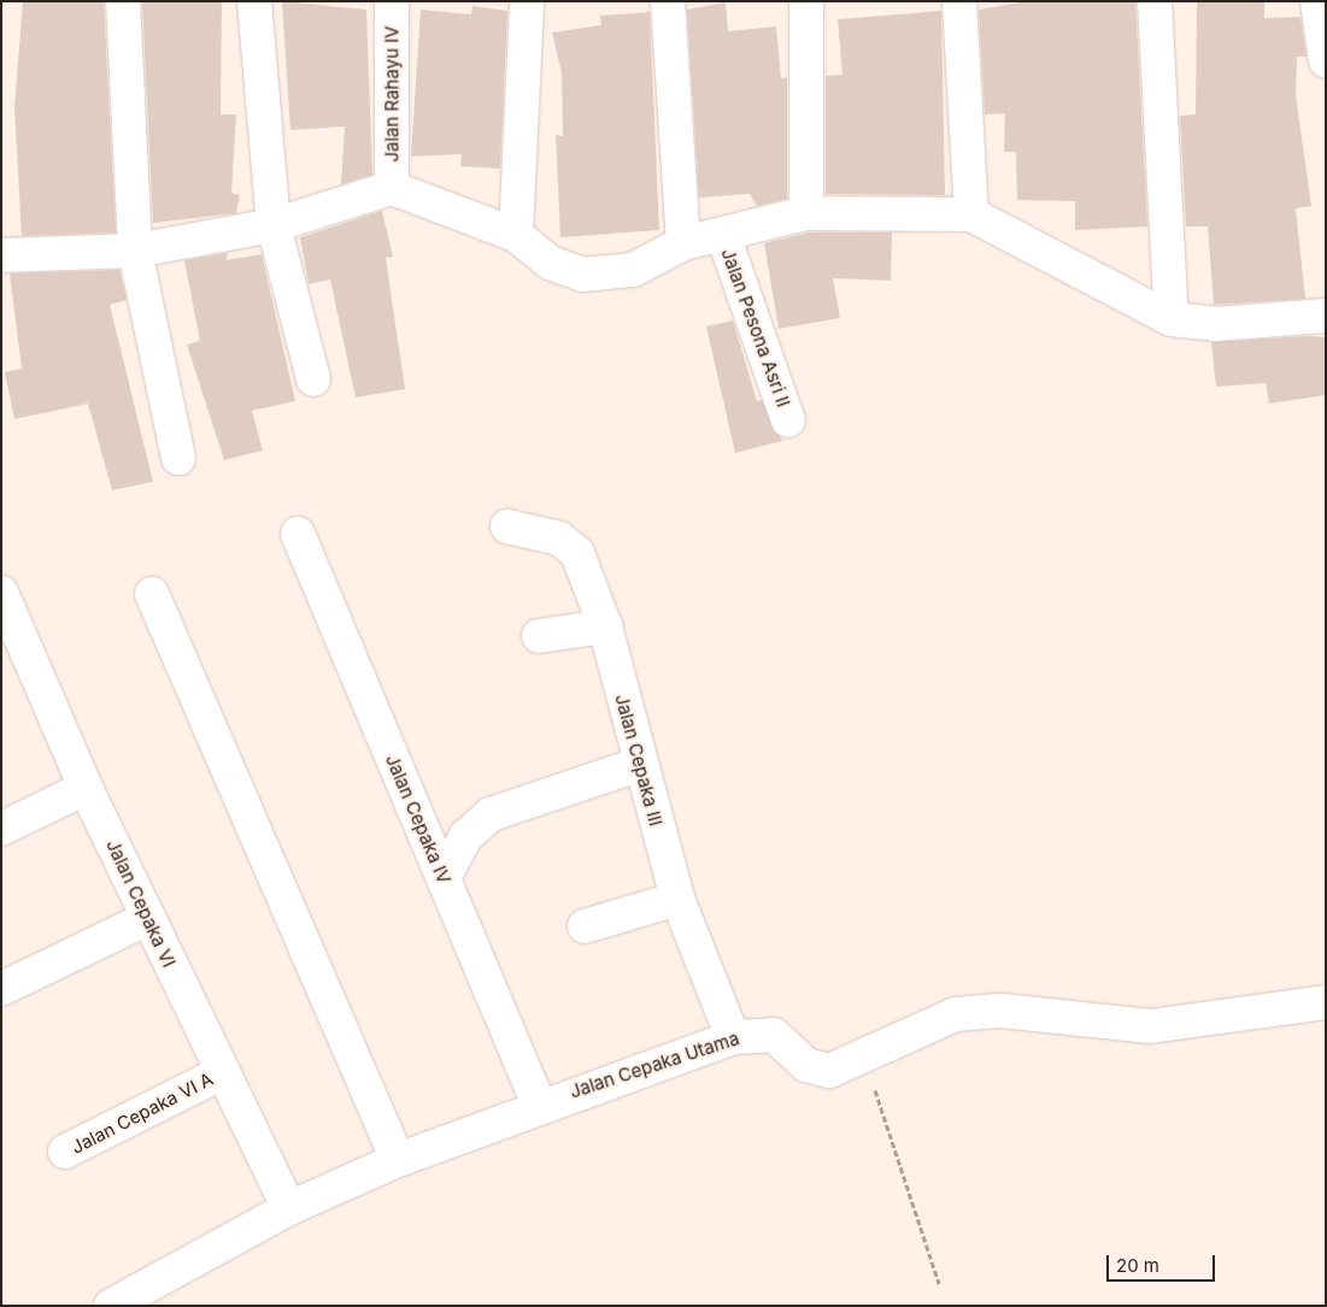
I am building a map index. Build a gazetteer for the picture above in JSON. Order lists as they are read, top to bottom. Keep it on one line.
{"streets":{"street":["Jalan Rahayu IV","Jalan Pesona Asri II","Jalan Cepaka III","Jalan Cepaka IV","Jalan Cepaka VI","Jalan Cepaka Utama","Jalan Cepaka VI A"]},"crossings":[["Jalan Cepaka III","Jalan Cepaka Utama"],["Jalan Cepaka IV","Jalan Cepaka Utama"],["Jalan Cepaka VI","Jalan Cepaka Utama"],["Jalan Cepaka VI","Jalan Cepaka VI A"]],"scale_bar":"20 m"}
